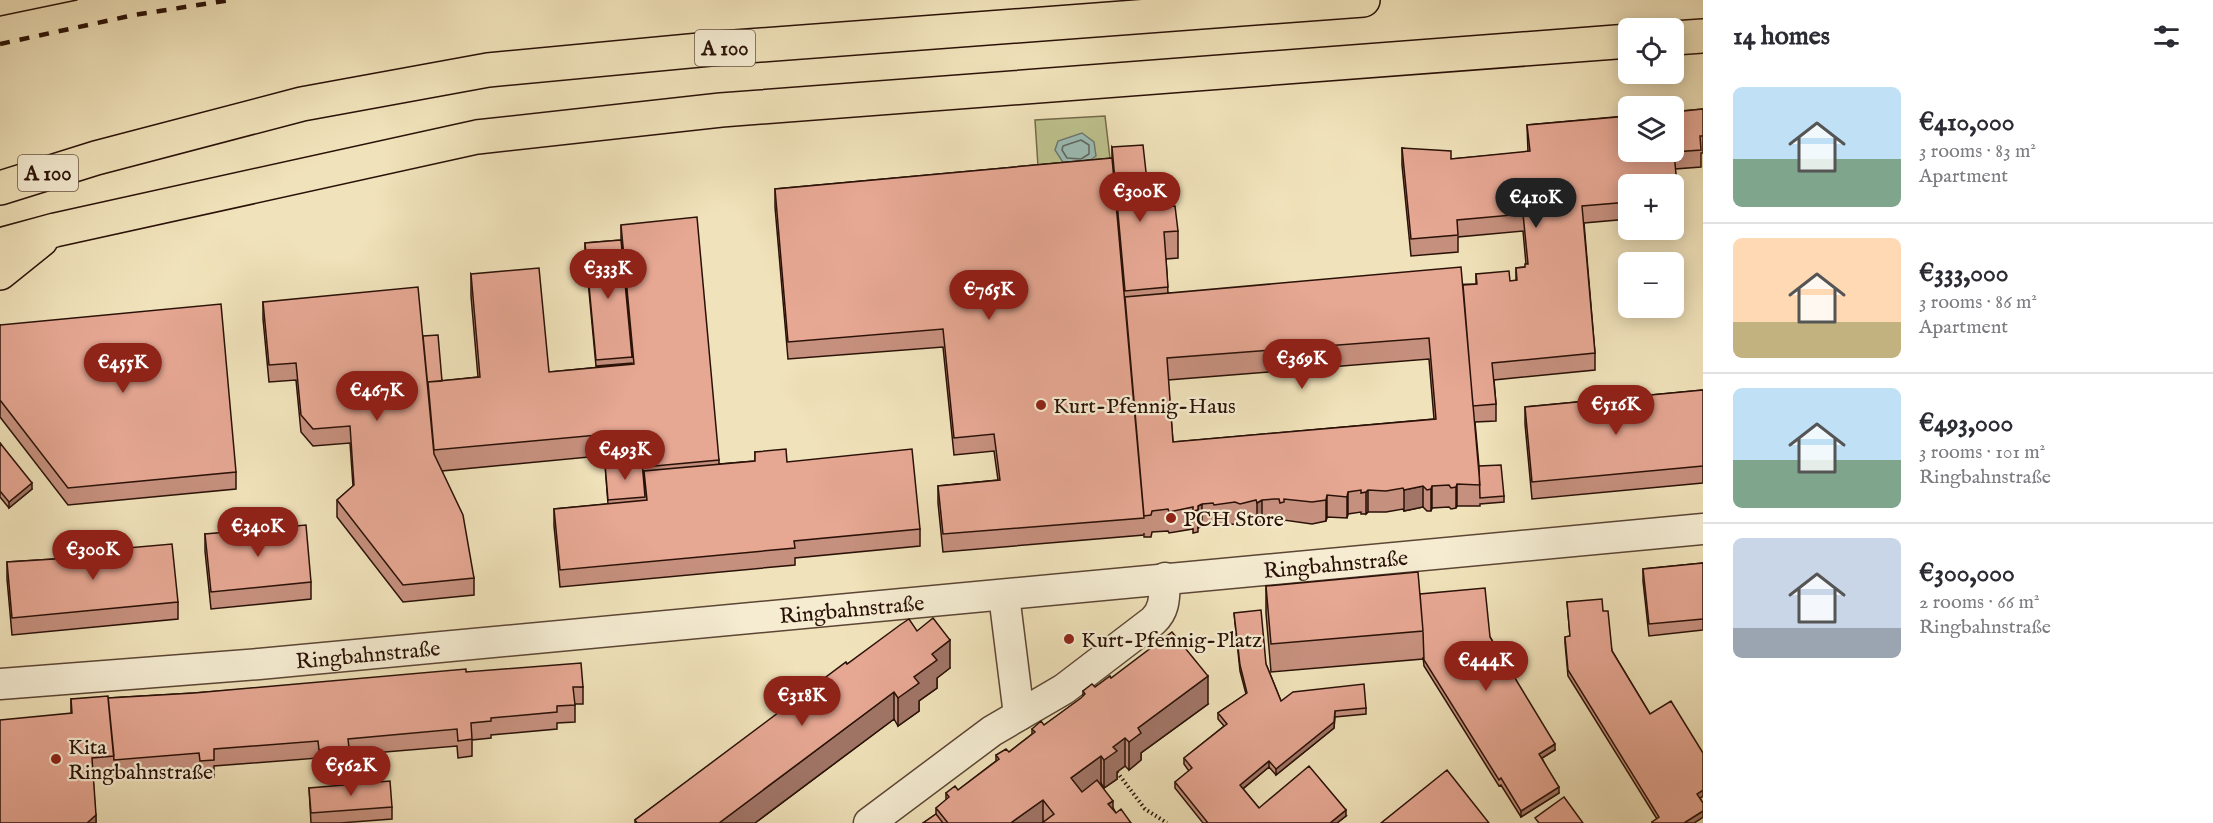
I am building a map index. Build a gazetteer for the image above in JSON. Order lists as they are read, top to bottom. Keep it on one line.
{"streets":{"highway":["A 100"],"street":["Ringbahnstraße"]},"places":["Kurt-Pfennig-Haus","PCH Store","Kurt-Pfennig-Platz","Kita Ringbahnstraße"],"page":{"heading":"14 homes","map_buttons":["+","−"],"list":[{"name":"€410,000","note":"3 rooms · 83 m² · Apartment"},{"name":"€333,000","note":"3 rooms · 86 m² · Apartment"},{"name":"€493,000","note":"3 rooms · 101 m² · Ringbahnstraße"},{"name":"€300,000","note":"2 rooms · 66 m² · Ringbahnstraße"}],"price":["€300K","€410K","€333K","€765K","€369K","€455K","€467K","€516K","€493K","€340K","€300K","€444K","€318K","€562K"]}}
